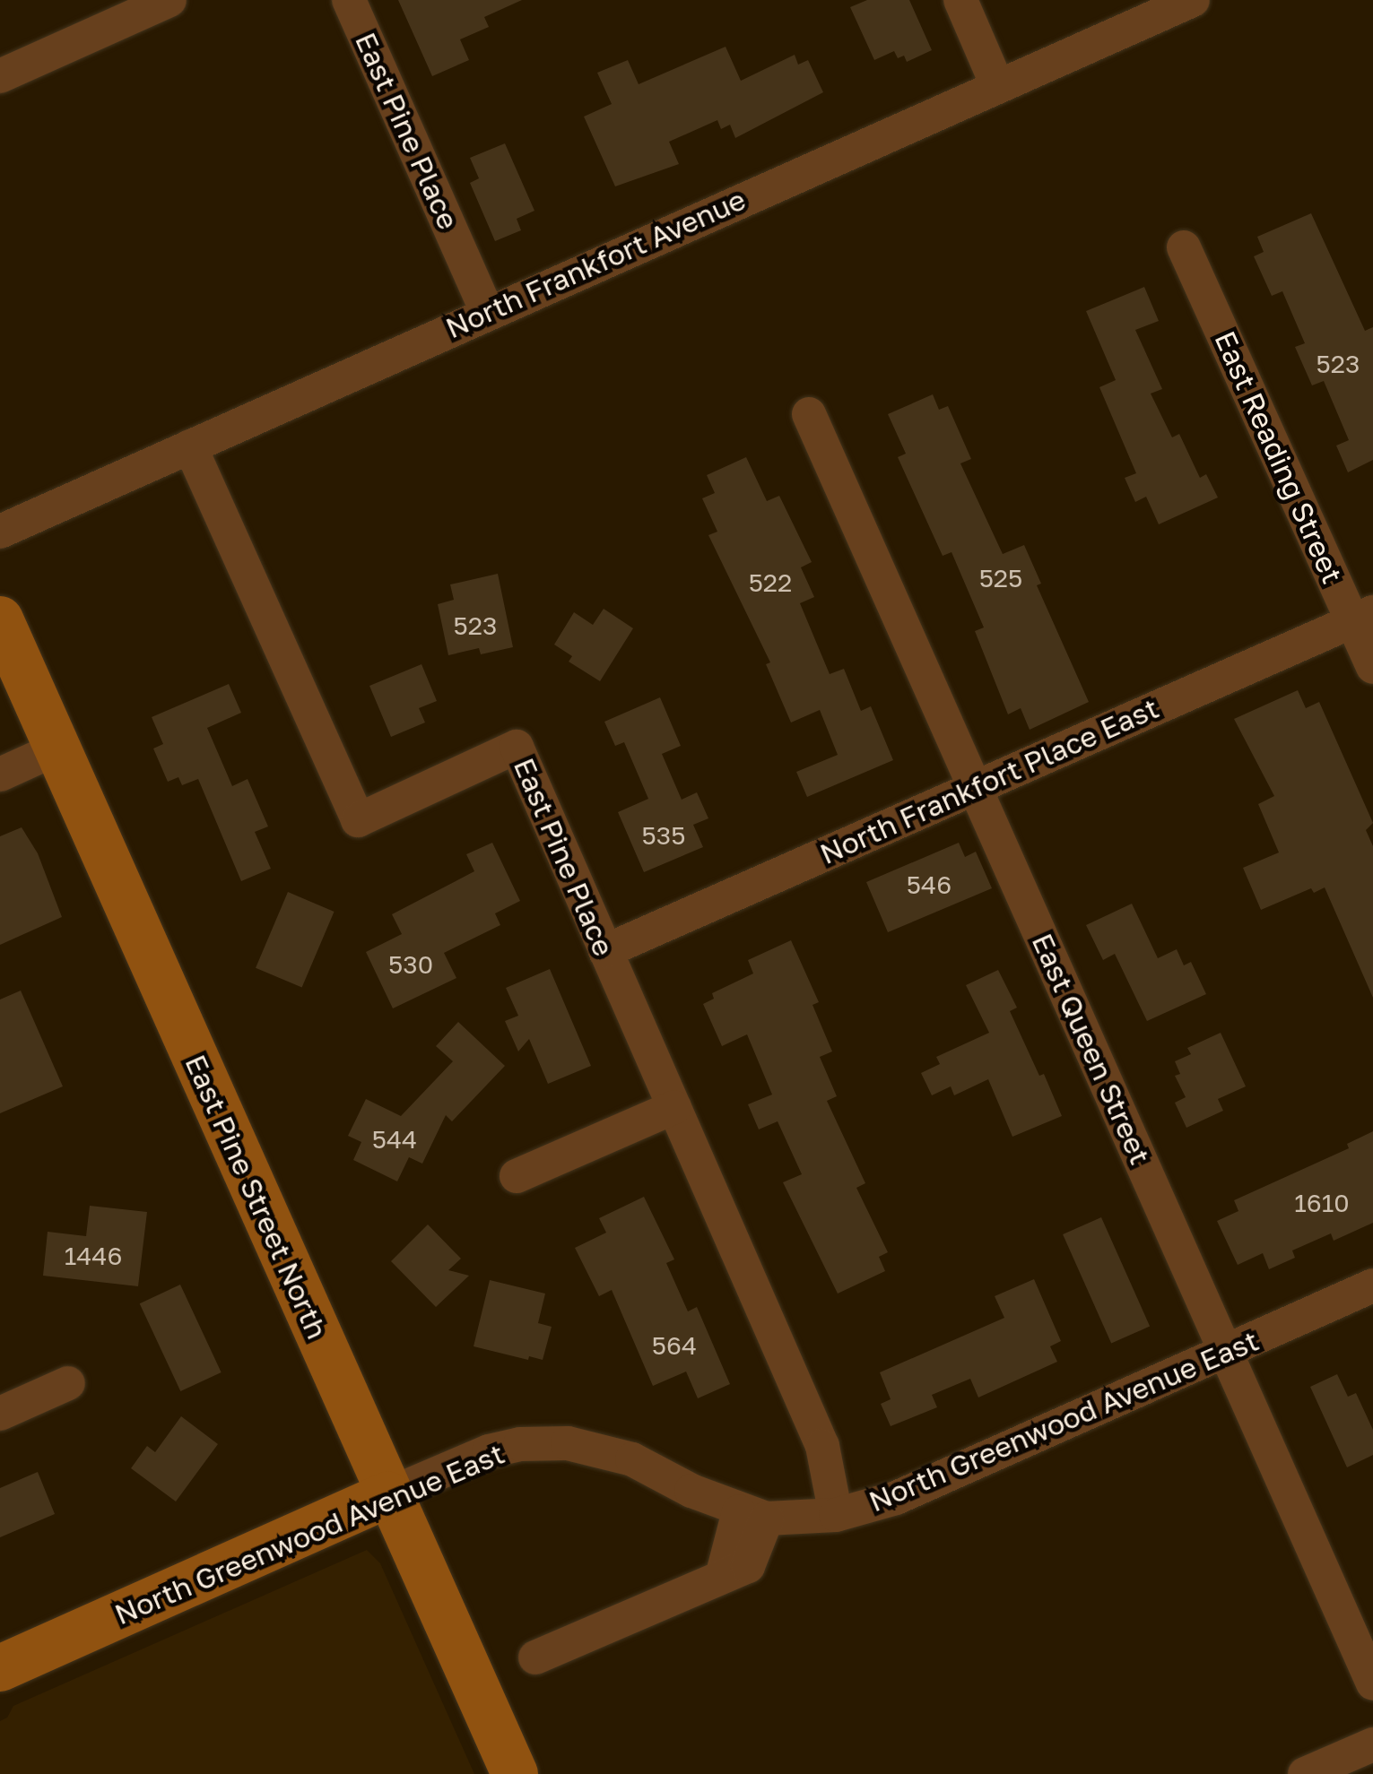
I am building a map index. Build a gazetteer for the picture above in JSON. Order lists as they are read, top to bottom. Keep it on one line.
{"streets":{"main road":["East Pine Street North","North Greenwood Avenue East"],"street":["East Pine Place","North Frankfort Avenue","East Reading Street","North Frankfort Place East","East Queen Street"]},"crossings":[["East Pine Place","North Frankfort Avenue"],["East Pine Place","North Frankfort Place East"],["East Pine Place","North Greenwood Avenue East"],["East Reading Street","North Frankfort Place East"],["North Frankfort Place East","East Queen Street"],["East Queen Street","North Greenwood Avenue East"],["East Pine Street North","North Greenwood Avenue East"]],"house_numbers":["523","525","522","523","535","546","530","544","1610","1446","564"]}
